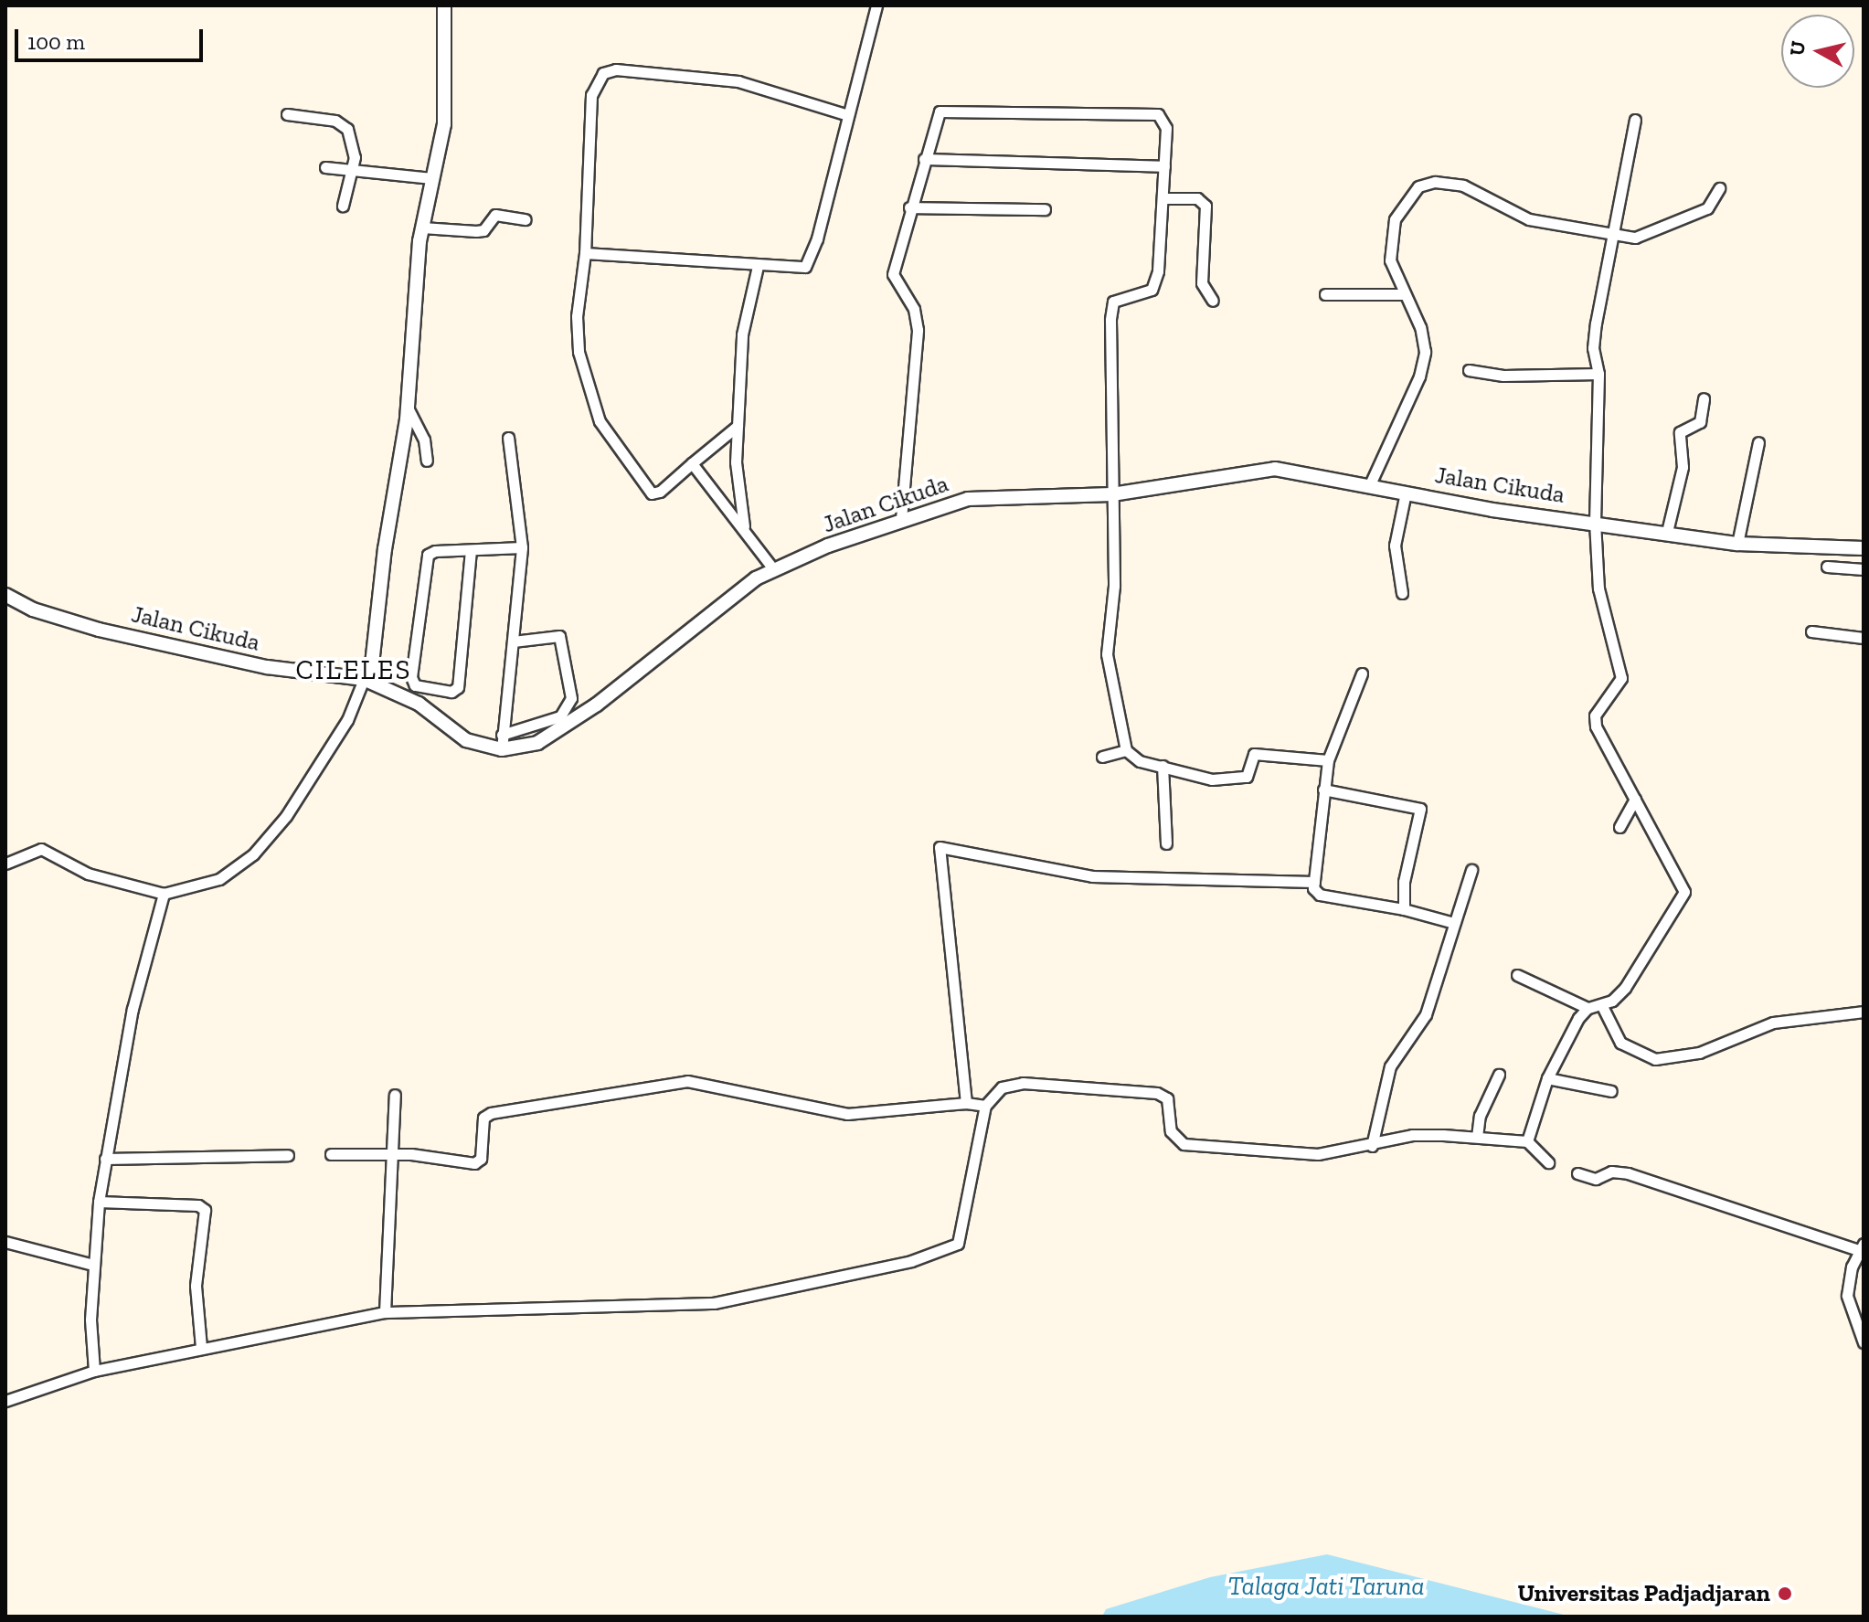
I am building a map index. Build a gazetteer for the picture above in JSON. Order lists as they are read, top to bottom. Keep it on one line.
{"streets":{"street":["Jalan Cikuda"]},"districts":["CILELES"],"water":["Talaga Jati Taruna"],"places":["Universitas Padjadjaran"],"scale_bar":"100 m","north":"left"}
